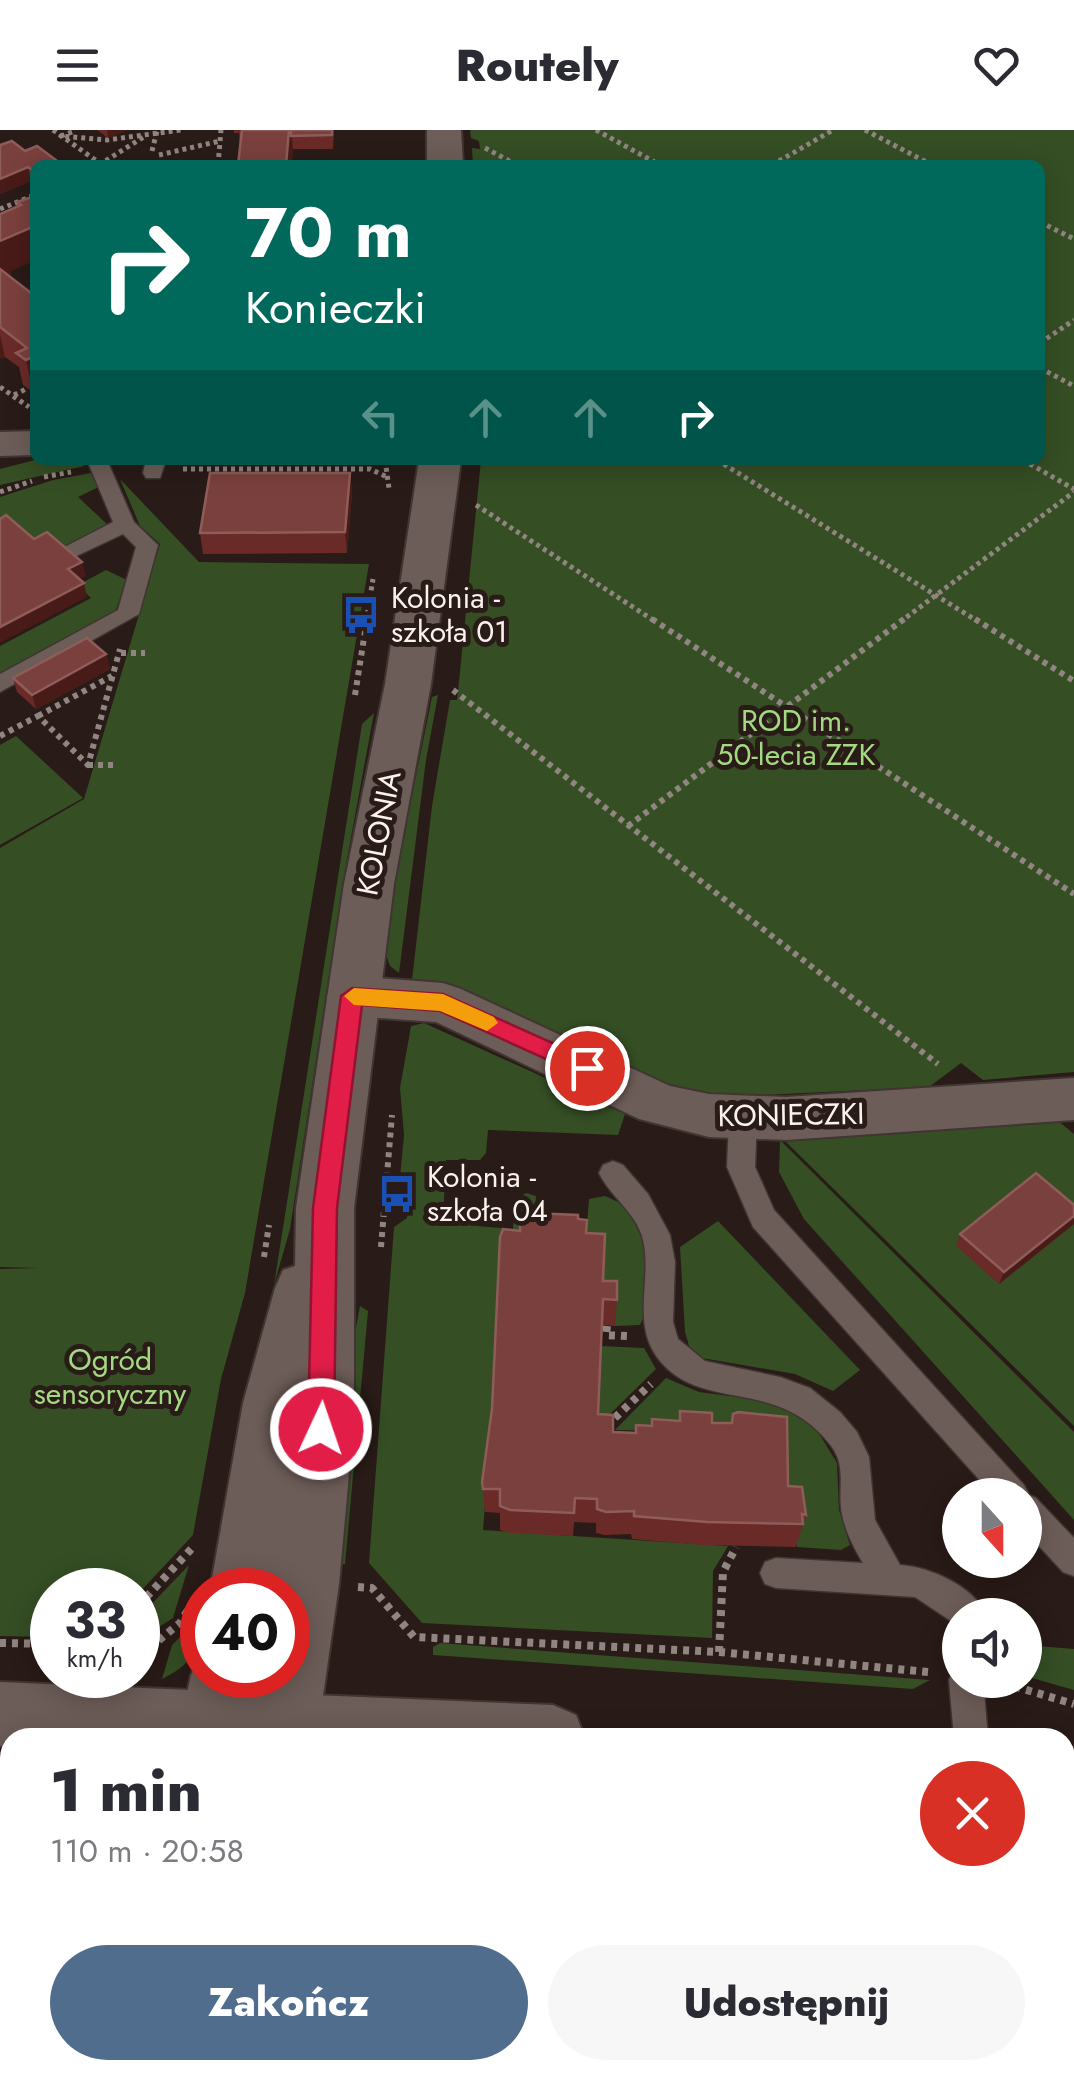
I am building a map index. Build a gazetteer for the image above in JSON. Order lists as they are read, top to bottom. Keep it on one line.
{"streets":{"street":["KOLONIA","KONIECZKI"]},"crossings":[["KOLONIA","KONIECZKI"]],"parks":["ROD im. 50-lecia ZZK","Ogród sensoryczny"],"places":{"bus stop":["Kolonia - szkoła 01","Kolonia - szkoła 04"]},"north":"bottom","page":{"header":"Routely","turn":["70 m","Konieczki"],"speed":"33 km/h","limit":"40","heading":["1 min","110 m · 20:58"],"buttons":["Zakończ","Udostępnij"]}}
